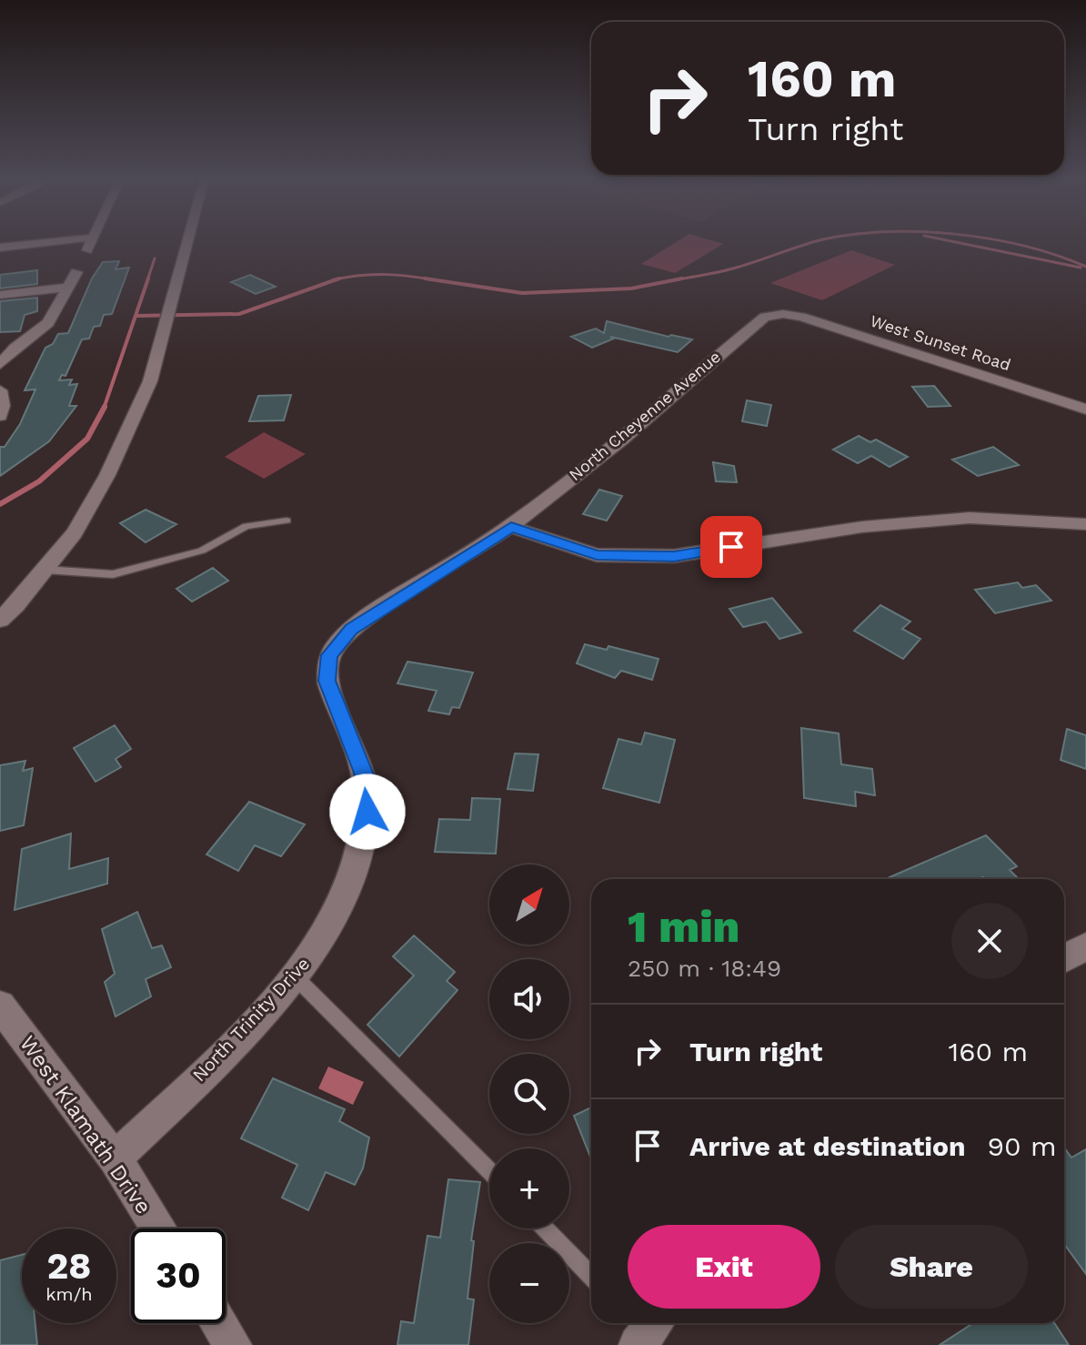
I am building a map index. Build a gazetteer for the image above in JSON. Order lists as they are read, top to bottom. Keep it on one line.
{"streets":{"street":["West Sunset Road","North Cheyenne Avenue","North Trinity Drive","West Klamath Drive"]},"crossings":[["West Sunset Road","North Cheyenne Avenue"],["North Cheyenne Avenue","North Trinity Drive"],["North Trinity Drive","West Klamath Drive"]],"north":"top right","page":{"turn":["160 m","Turn right"],"map_buttons":["+","−"],"heading":["1 min","250 m · 18:49"],"list":[{"name":"Turn right","value":"160 m"},{"name":"Arrive at destination","value":"90 m"}],"buttons":["Exit","Share"],"speed":"28 km/h","limit":"30"}}
